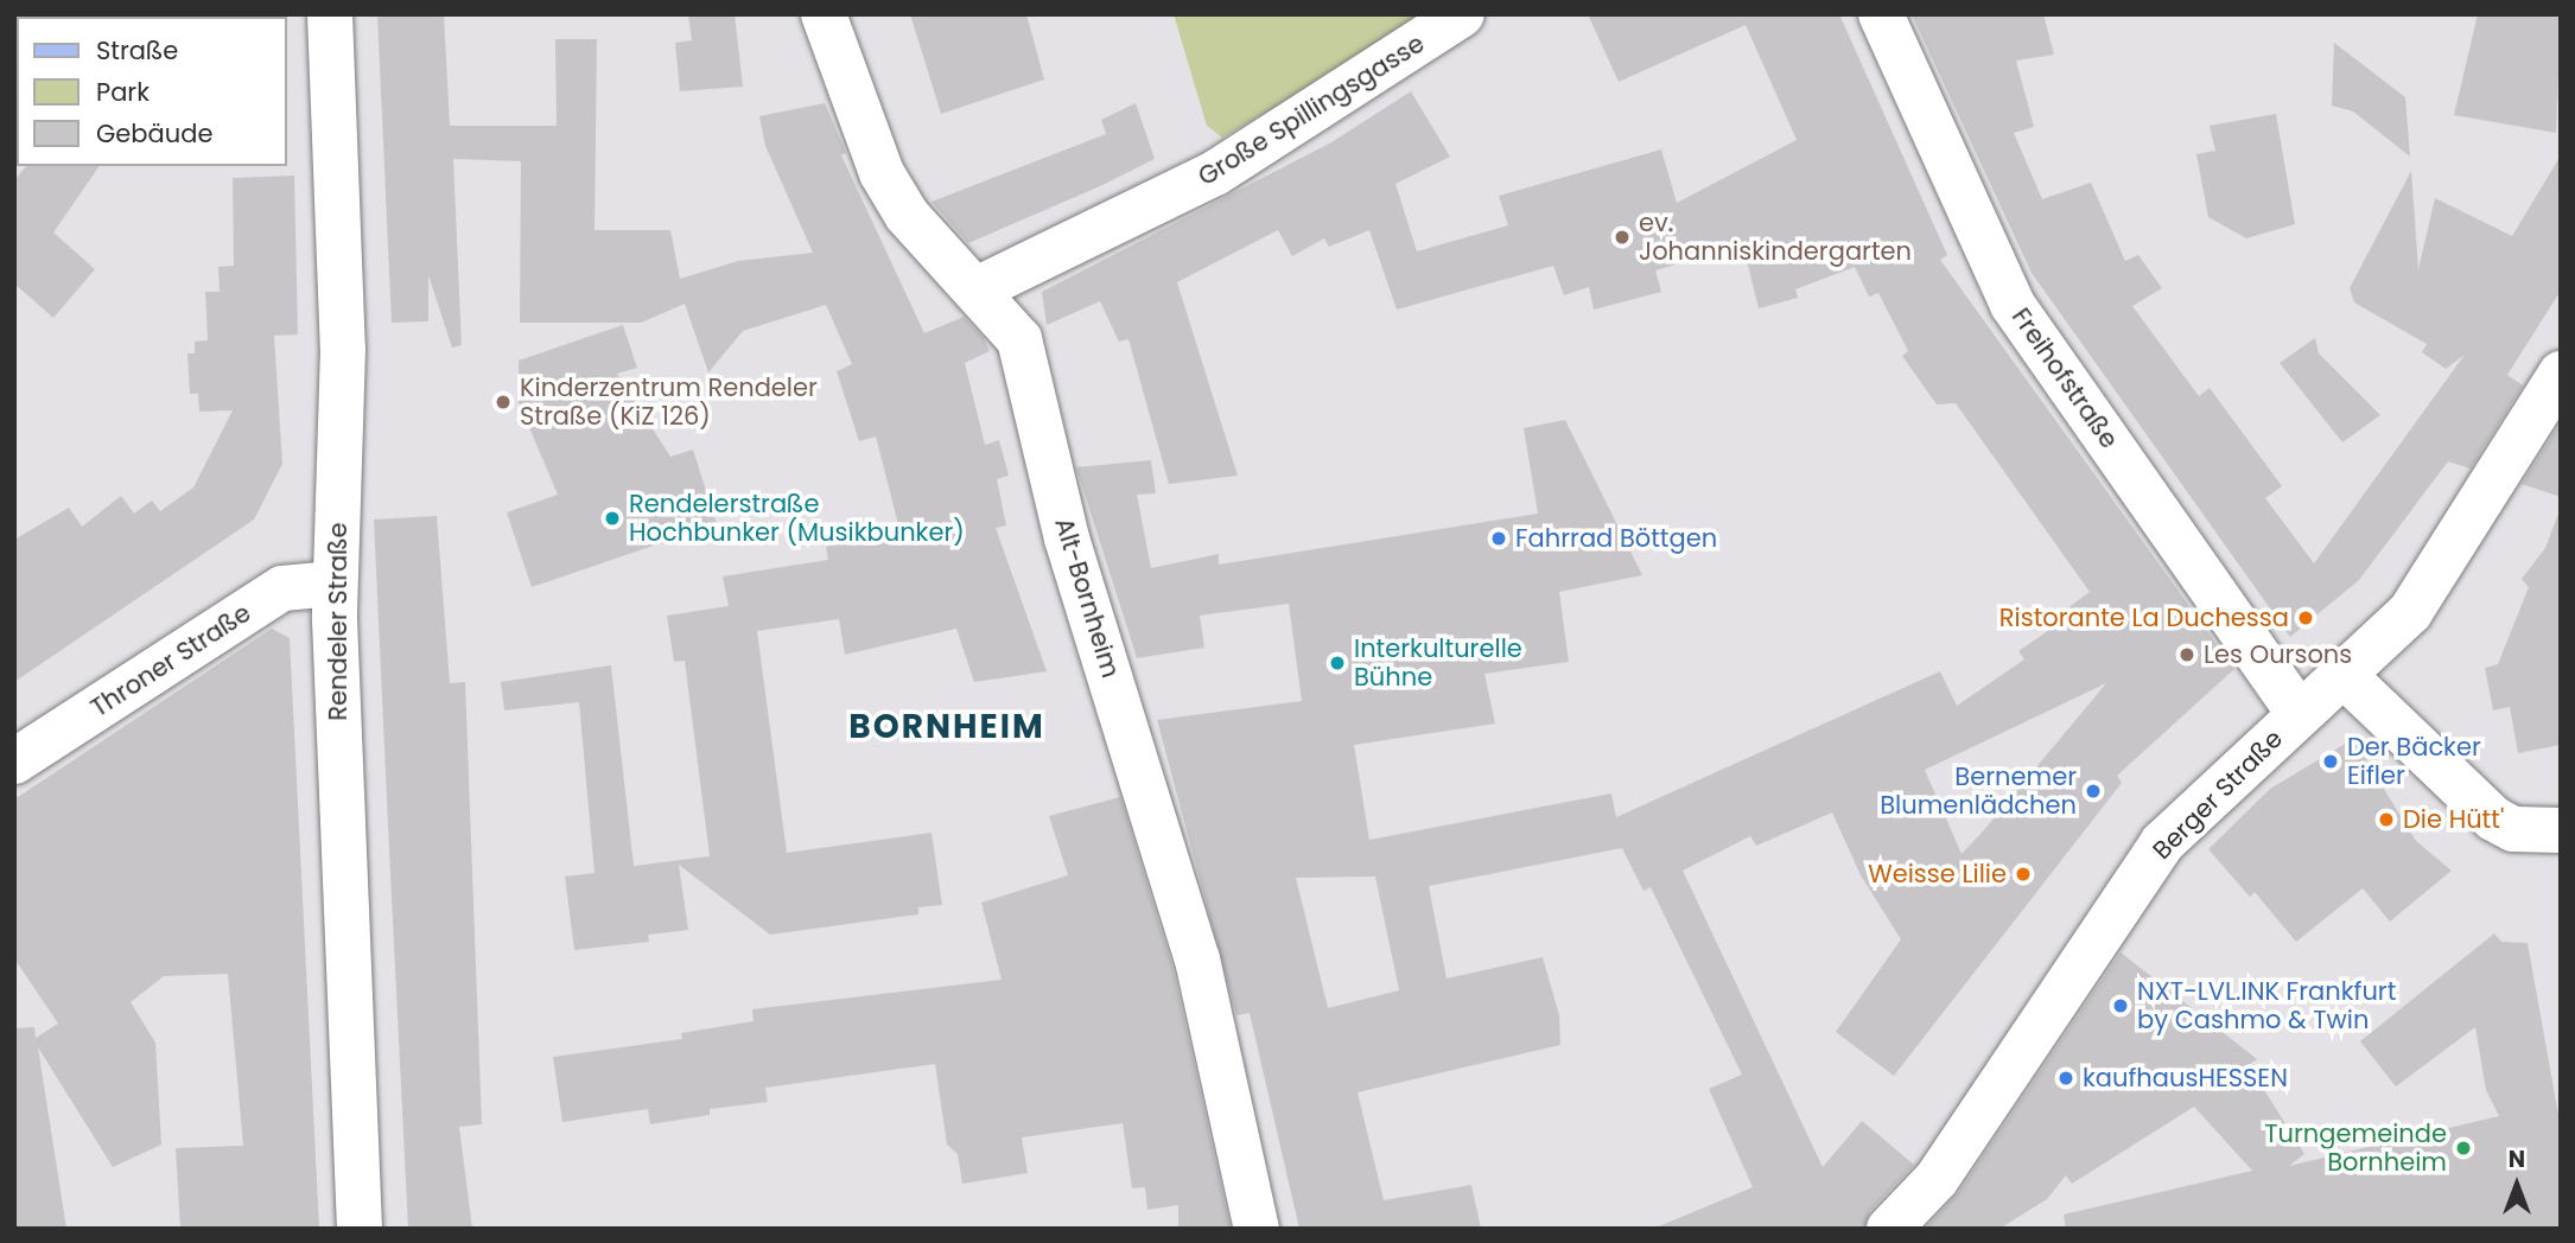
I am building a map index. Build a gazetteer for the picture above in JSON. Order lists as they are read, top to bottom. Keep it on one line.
{"streets":{"street":["Große Spillingsgasse","Freihofstraße","Alt-Bornheim","Rendeler Straße","Throner Straße","Berger Straße"]},"crossings":[["Große Spillingsgasse","Alt-Bornheim"],["Freihofstraße","Berger Straße"],["Rendeler Straße","Throner Straße"]],"districts":["BORNHEIM"],"places":["ev. Johanniskindergarten","Kinderzentrum Rendeler Straße (KiZ 126)","Rendelerstraße Hochbunker (Musikbunker)","Fahrrad Böttgen","Ristorante La Duchessa","Les Oursons","Interkulturelle Bühne","Der Bäcker Eifler","Bernemer Blumenlädchen","Die Hütt'","Weisse Lilie","NXT-LVL.INK Frankfurt by Cashmo & Twin","kaufhausHESSEN","Turngemeinde Bornheim"],"legend":["Straße","Park","Gebäude"],"north":"top"}
